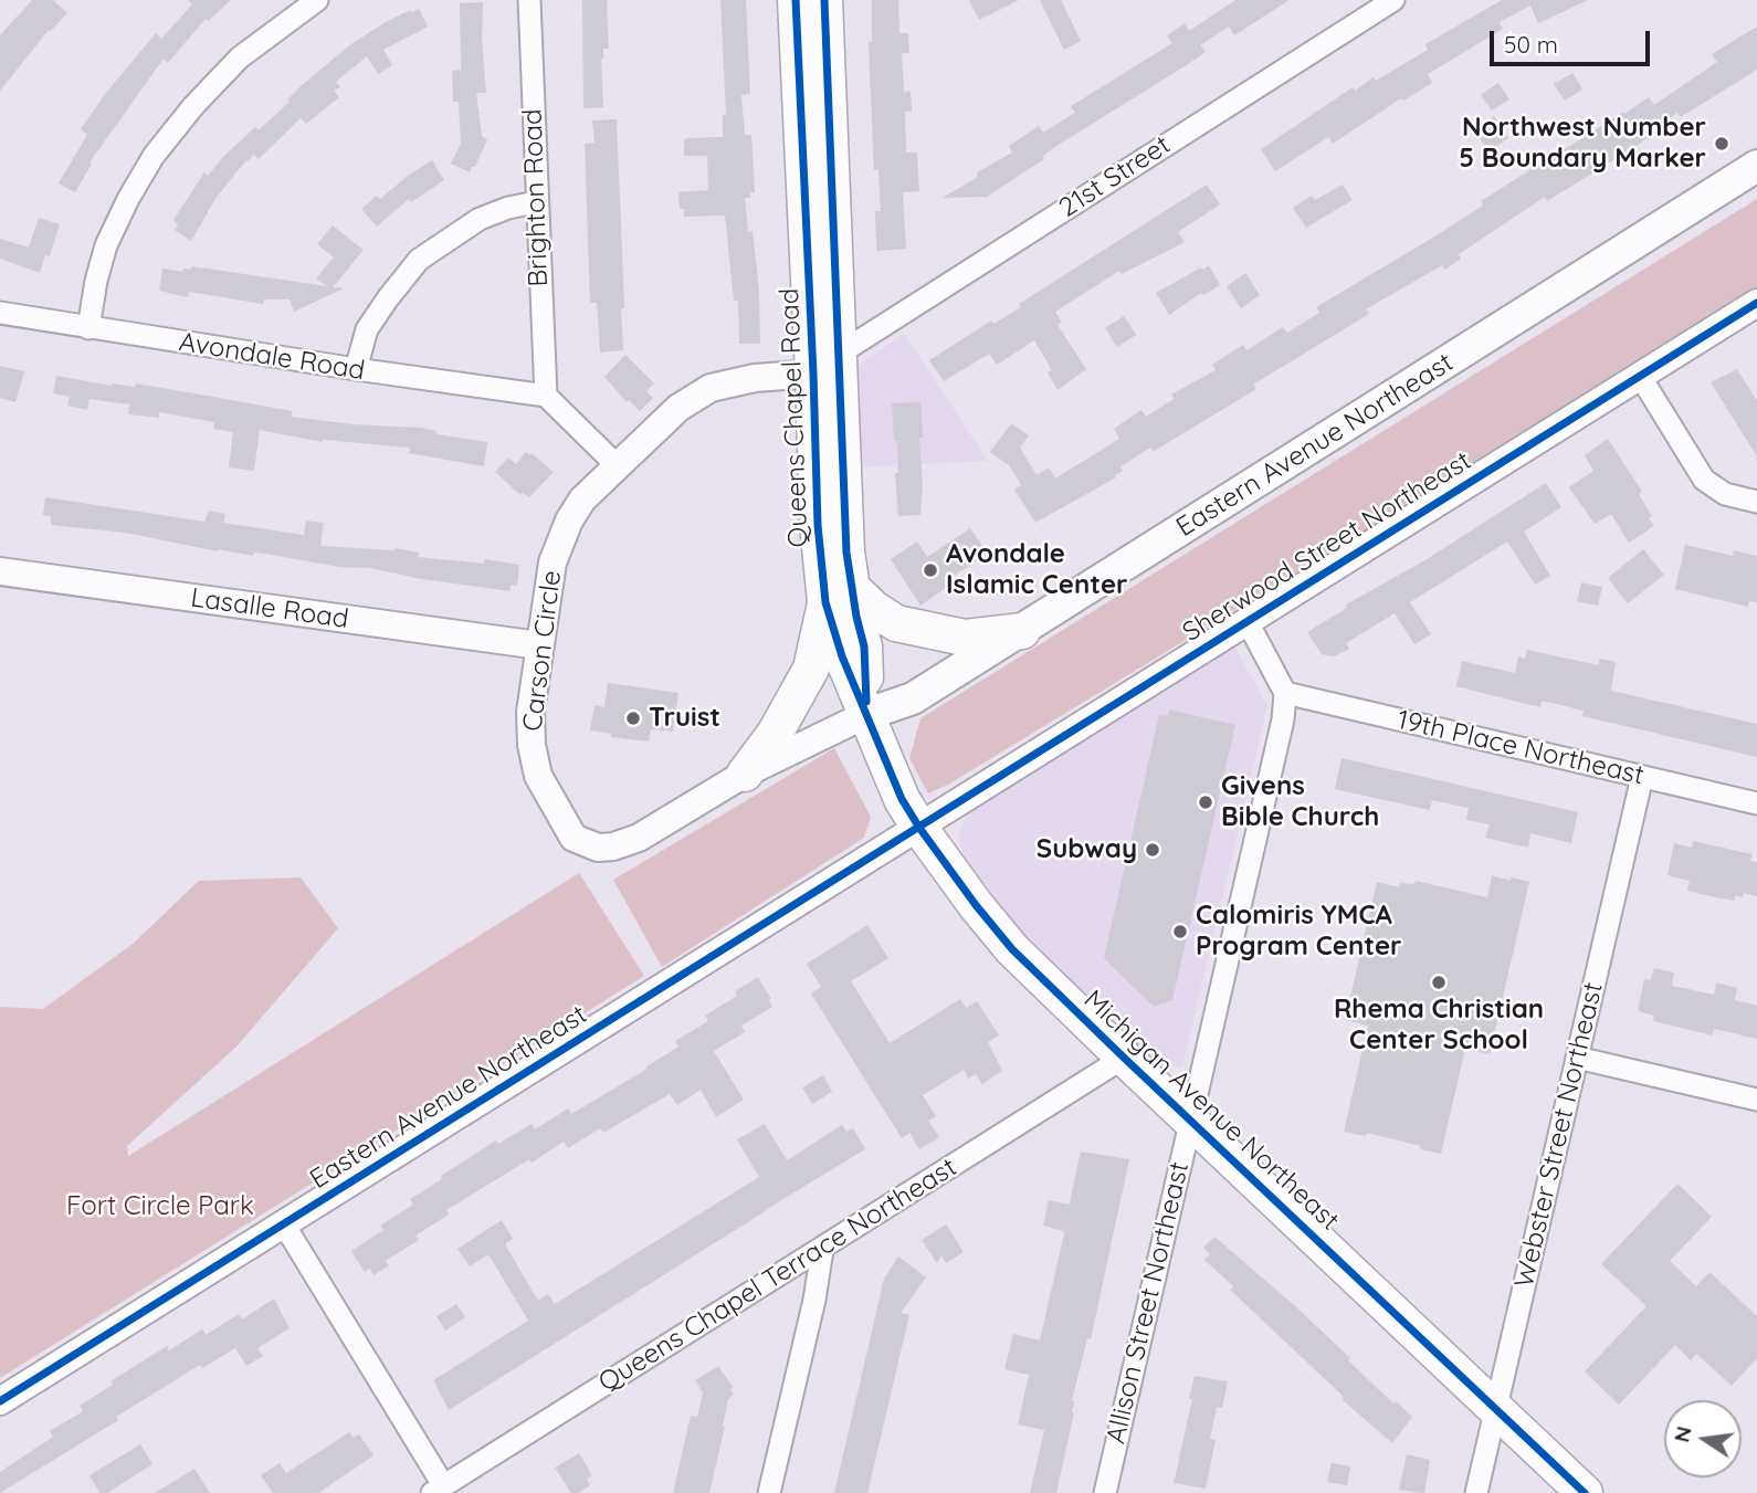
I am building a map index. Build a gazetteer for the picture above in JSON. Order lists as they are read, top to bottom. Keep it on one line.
{"streets":{"main road":["Queens Chapel Road","Eastern Avenue Northeast","Michigan Avenue Northeast"],"street":["21st Street","Brighton Road","Avondale Road","Sherwood Street Northeast","Lasalle Road","Carson Circle","19th Place Northeast","Webster Street Northeast","Queens Chapel Terrace Northeast","Allison Street Northeast"]},"crossings":[["21st Street","Queens Chapel Road"],["21st Street","Carson Circle"],["Brighton Road","Avondale Road"],["Queens Chapel Road","Eastern Avenue Northeast"],["Queens Chapel Road","Carson Circle"],["Queens Chapel Road","Michigan Avenue Northeast"],["Eastern Avenue Northeast","Sherwood Street Northeast"],["Eastern Avenue Northeast","Carson Circle"],["Eastern Avenue Northeast","Michigan Avenue Northeast"],["Sherwood Street Northeast","Michigan Avenue Northeast"],["Lasalle Road","Carson Circle"],["Carson Circle","Michigan Avenue Northeast"],["19th Place Northeast","Webster Street Northeast"],["19th Place Northeast","Allison Street Northeast"],["Michigan Avenue Northeast","Webster Street Northeast"],["Michigan Avenue Northeast","Queens Chapel Terrace Northeast"],["Michigan Avenue Northeast","Allison Street Northeast"]],"parks":["Fort Circle Park"],"places":["Northwest Number 5 Boundary Marker","Avondale Islamic Center","Truist","Givens Bible Church","Subway","Calomiris YMCA Program Center","Rhema Christian Center School"],"scale_bar":"50 m","north":"left"}
